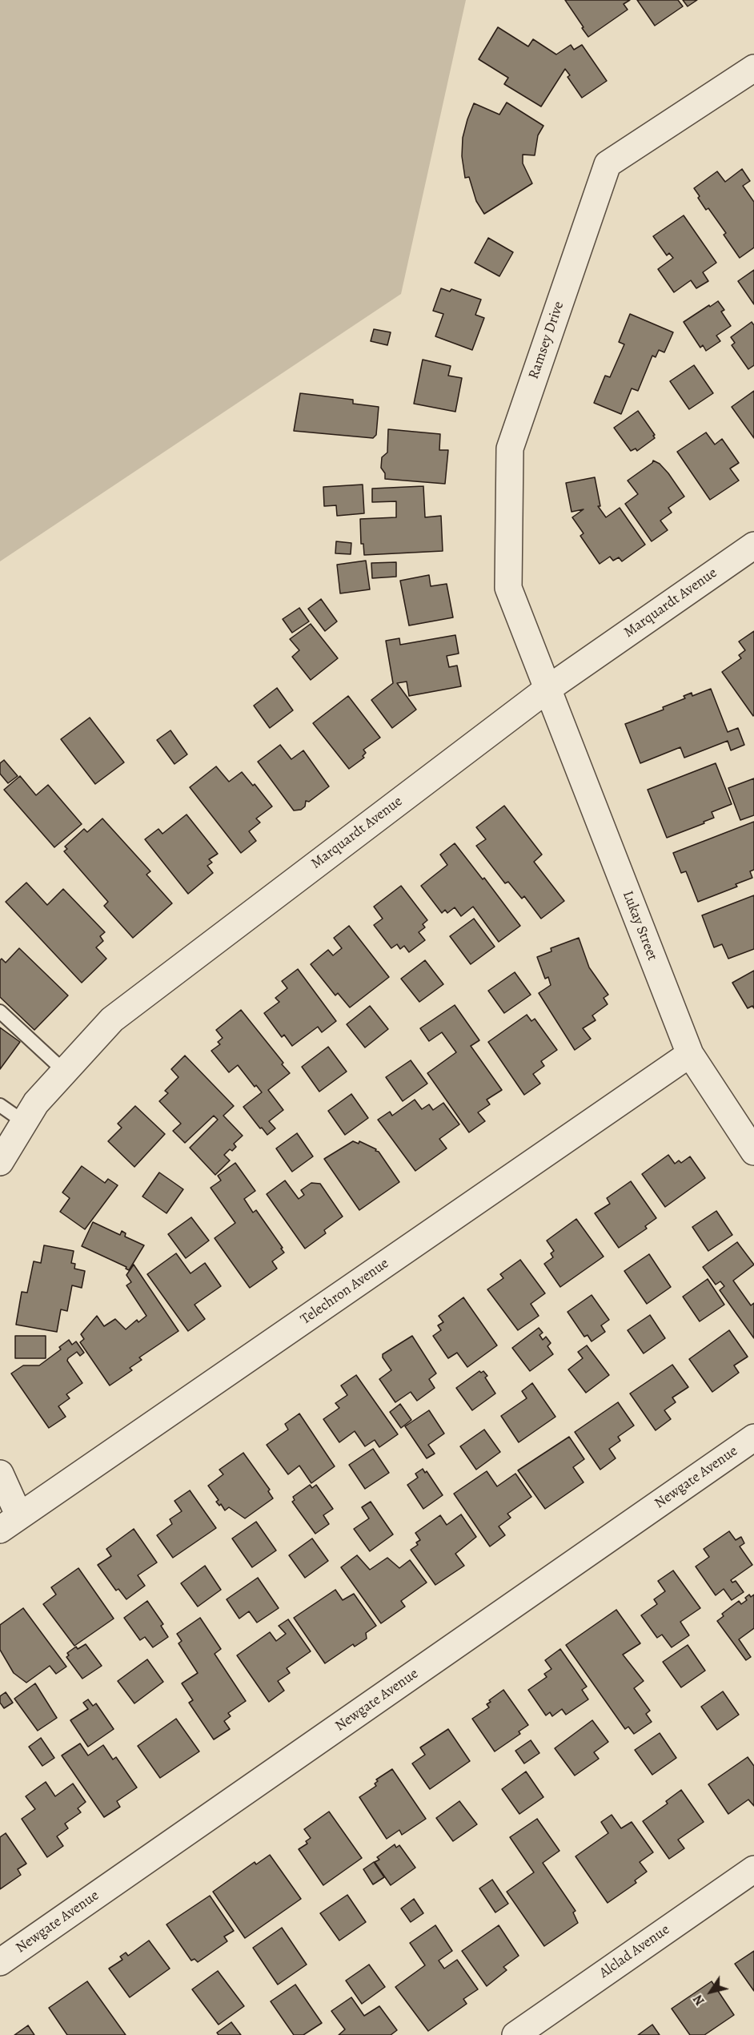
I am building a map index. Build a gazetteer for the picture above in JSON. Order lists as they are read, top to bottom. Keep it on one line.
{"streets":{"street":["Ramsey Drive","Marquardt Avenue","Lukay Street","Telechron Avenue","Newgate Avenue","Alclad Avenue"]},"crossings":[["Ramsey Drive","Marquardt Avenue"],["Ramsey Drive","Lukay Street"],["Marquardt Avenue","Lukay Street"],["Lukay Street","Telechron Avenue"]],"north":"bottom left"}
